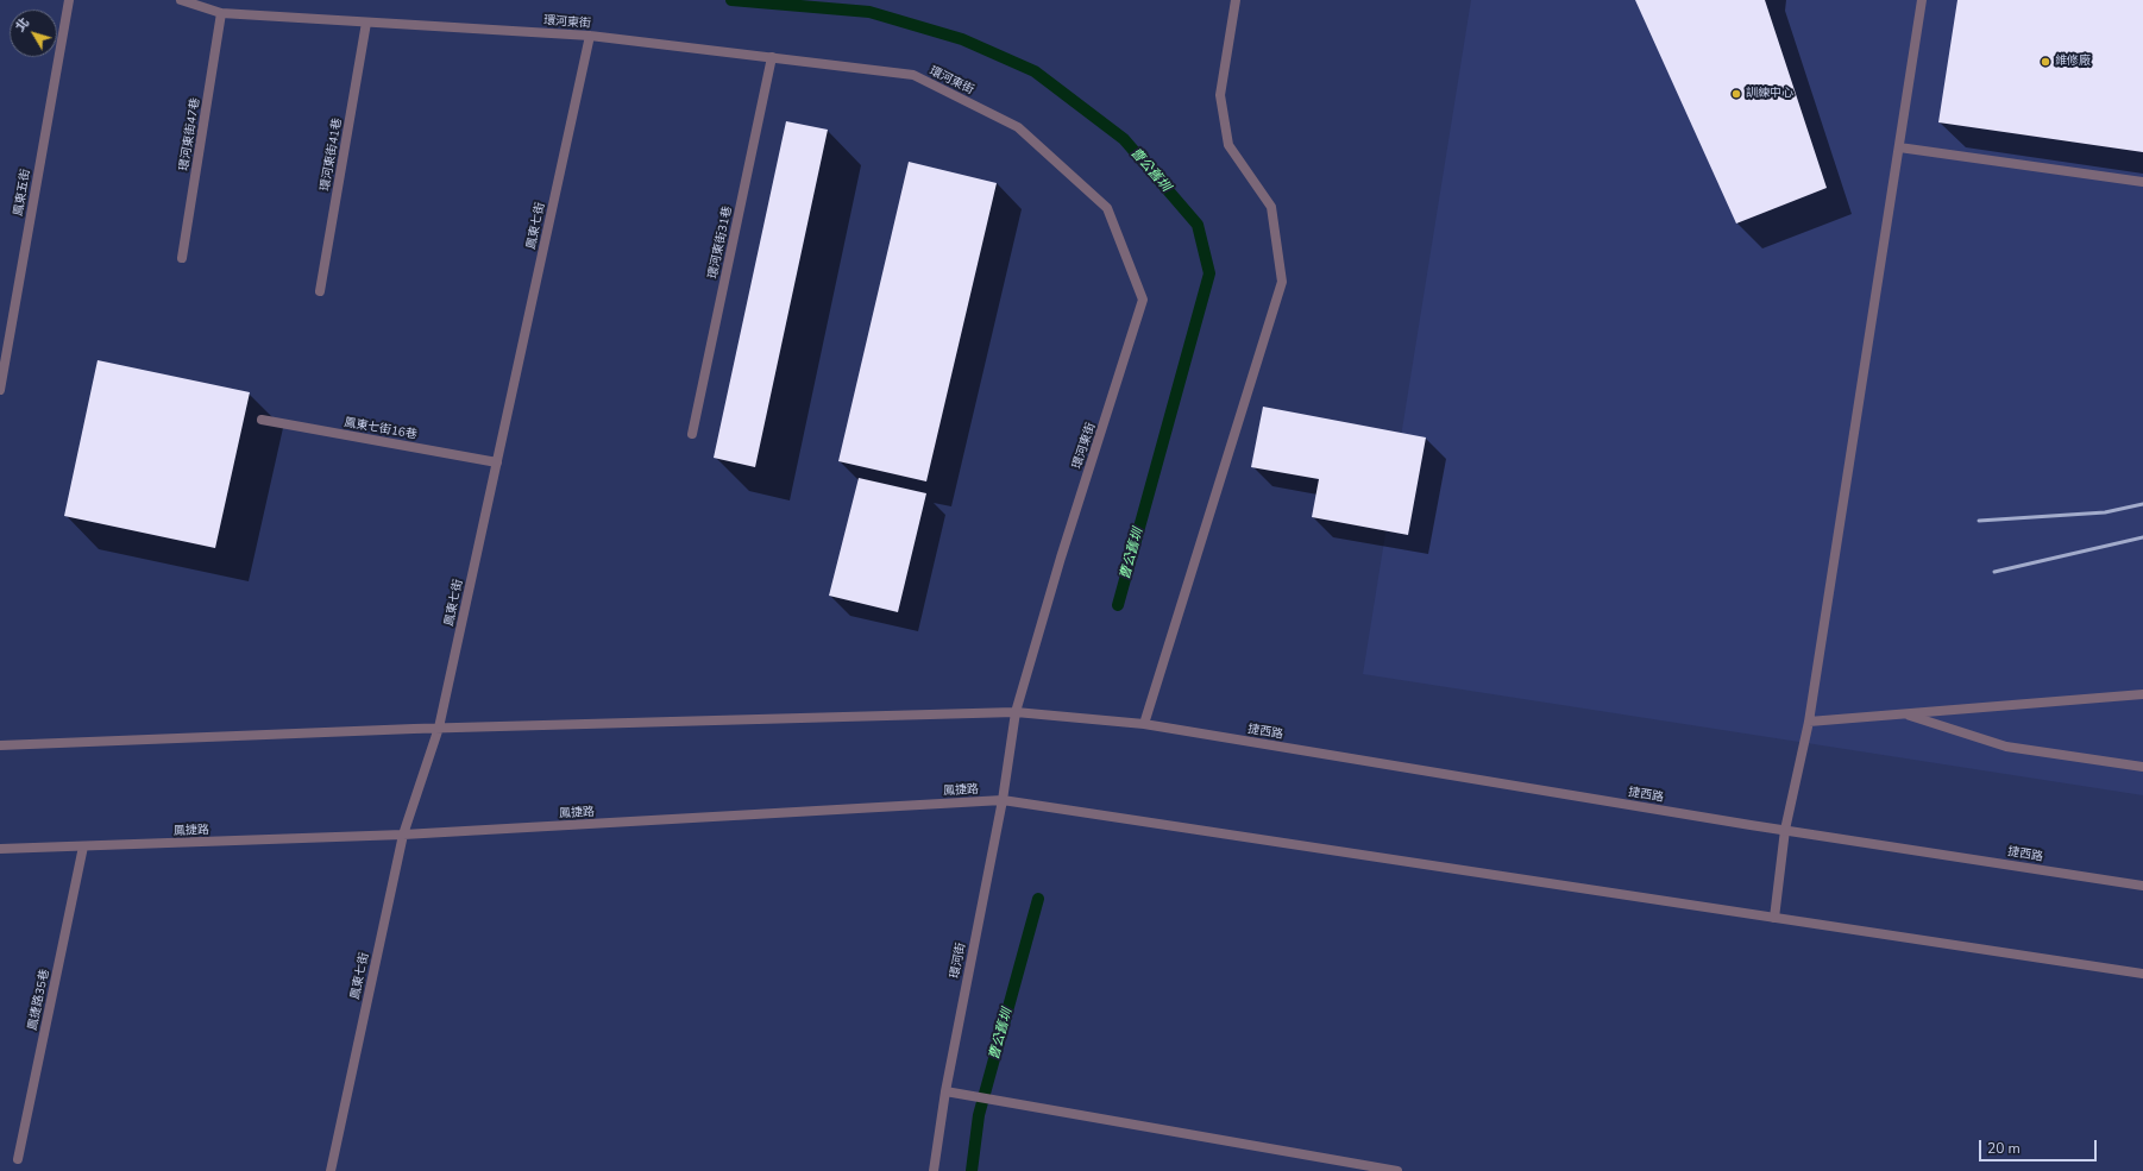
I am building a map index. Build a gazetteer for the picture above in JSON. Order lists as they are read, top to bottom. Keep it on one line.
{"streets":{"street":["環河東街","環河東街47巷","環河東街41巷","鳳東五街","鳳東七街","環河東街31巷","鳳東七街16巷","捷西路","鳳捷路","環河街","鳳捷路35巷"]},"crossings":[["環河東街","環河東街47巷"],["環河東街","環河東街41巷"],["環河東街","鳳東七街"],["環河東街","環河東街31巷"],["環河東街","環河街"],["鳳東七街","鳳東七街16巷"],["鳳東七街","鳳捷路"],["鳳捷路","環河街"],["鳳捷路","鳳捷路35巷"]],"water":["曹公舊圳"],"places":["維修廠","訓練中心"],"scale_bar":"20 m","north":"top left"}
